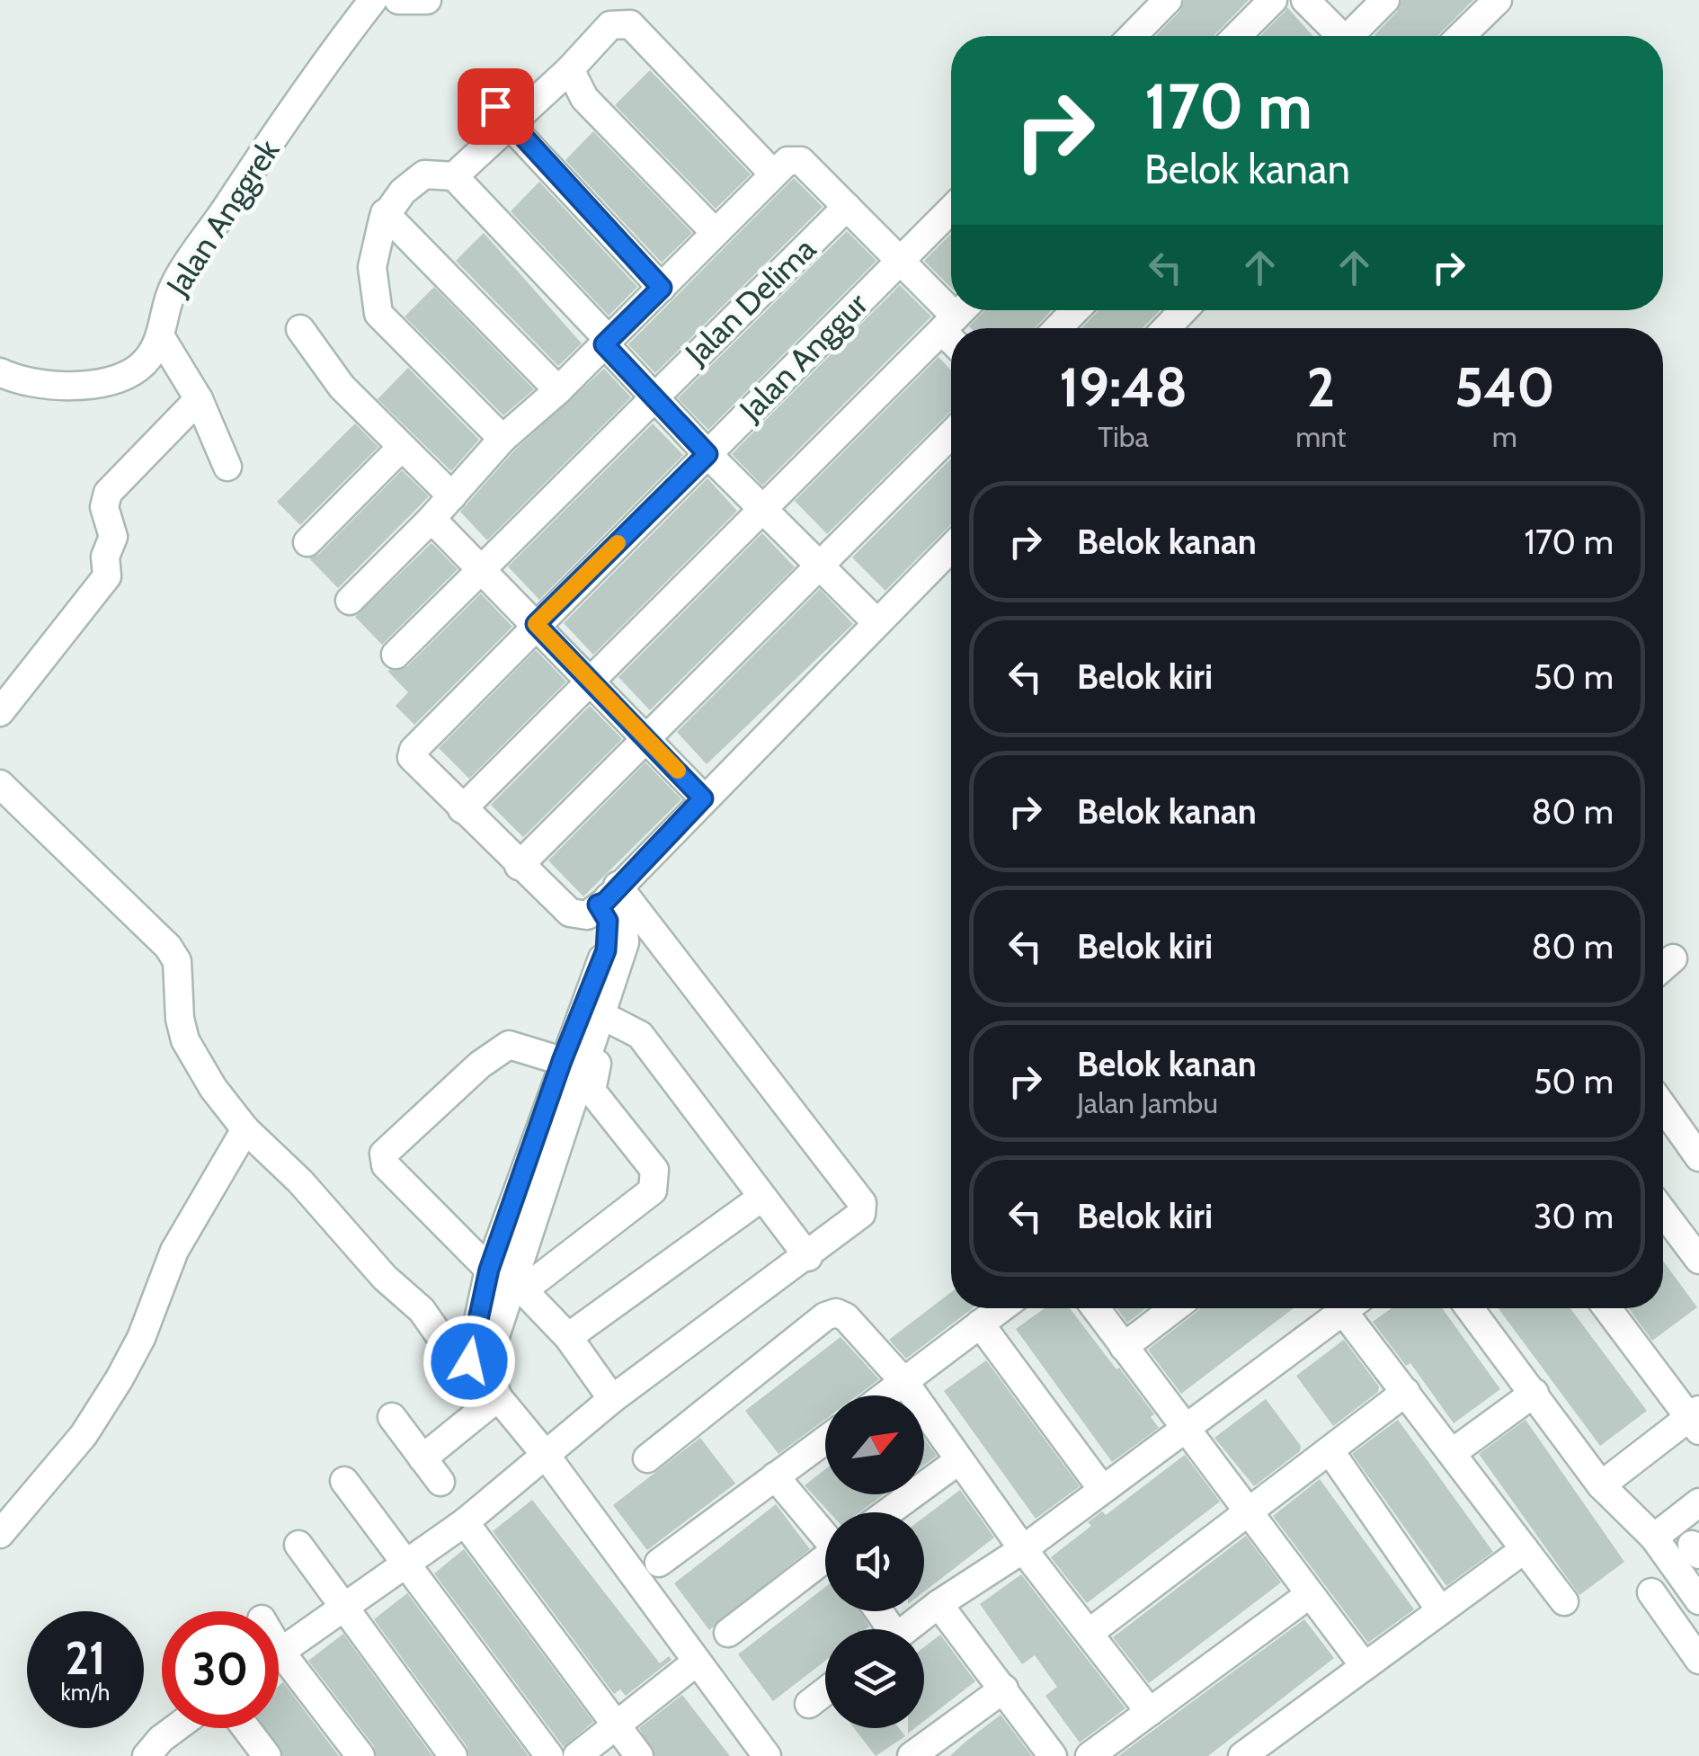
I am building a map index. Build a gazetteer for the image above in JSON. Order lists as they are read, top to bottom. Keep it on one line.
{"streets":{"street":["Jalan Anggrek","Jalan Delima","Jalan Anggur"]},"north":"top right","page":{"turn":["170 m","Belok kanan"],"eta":["19:48","Tiba","2","mnt","540","m"],"list":[{"name":"Belok kanan","value":"170 m"},{"name":"Belok kiri","value":"50 m"},{"name":"Belok kanan","value":"80 m"},{"name":"Belok kiri","value":"80 m"},{"name":"Belok kanan","note":"Jalan Jambu","value":"50 m"},{"name":"Belok kiri","value":"30 m"}],"speed":"21 km/h","limit":"30"}}
